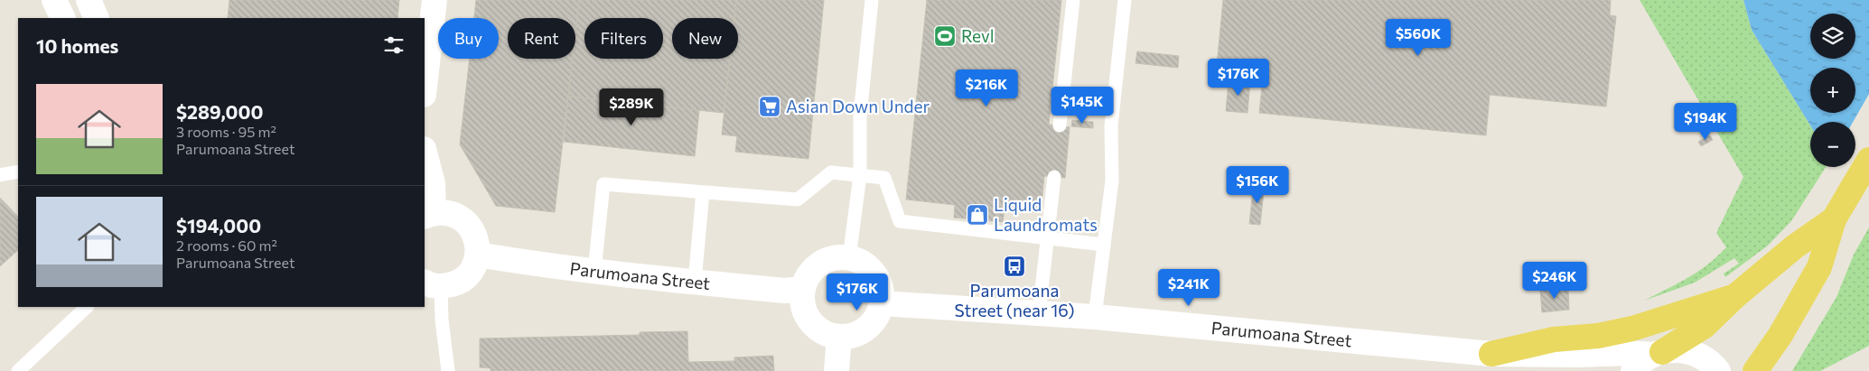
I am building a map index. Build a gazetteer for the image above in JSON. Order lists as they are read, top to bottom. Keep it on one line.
{"streets":{"main road":["Parumoana Street"]},"places":{"sports":["Revl"],"supermarket":["Asian Down Under"],"shop":["Liquid Laundromats"],"bus stop":["Parumoana Street (near 16)"]},"page":{"map_buttons":["+","−"],"chip":["Buy","Rent","Filters","New"],"heading":"10 homes","price":["$560K","$176K","$216K","$145K","$289K","$194K","$156K","$246K","$241K","$176K"],"list":[{"name":"$289,000","note":"3 rooms · 95 m² · Parumoana Street"},{"name":"$194,000","note":"2 rooms · 60 m² · Parumoana Street"}]}}
